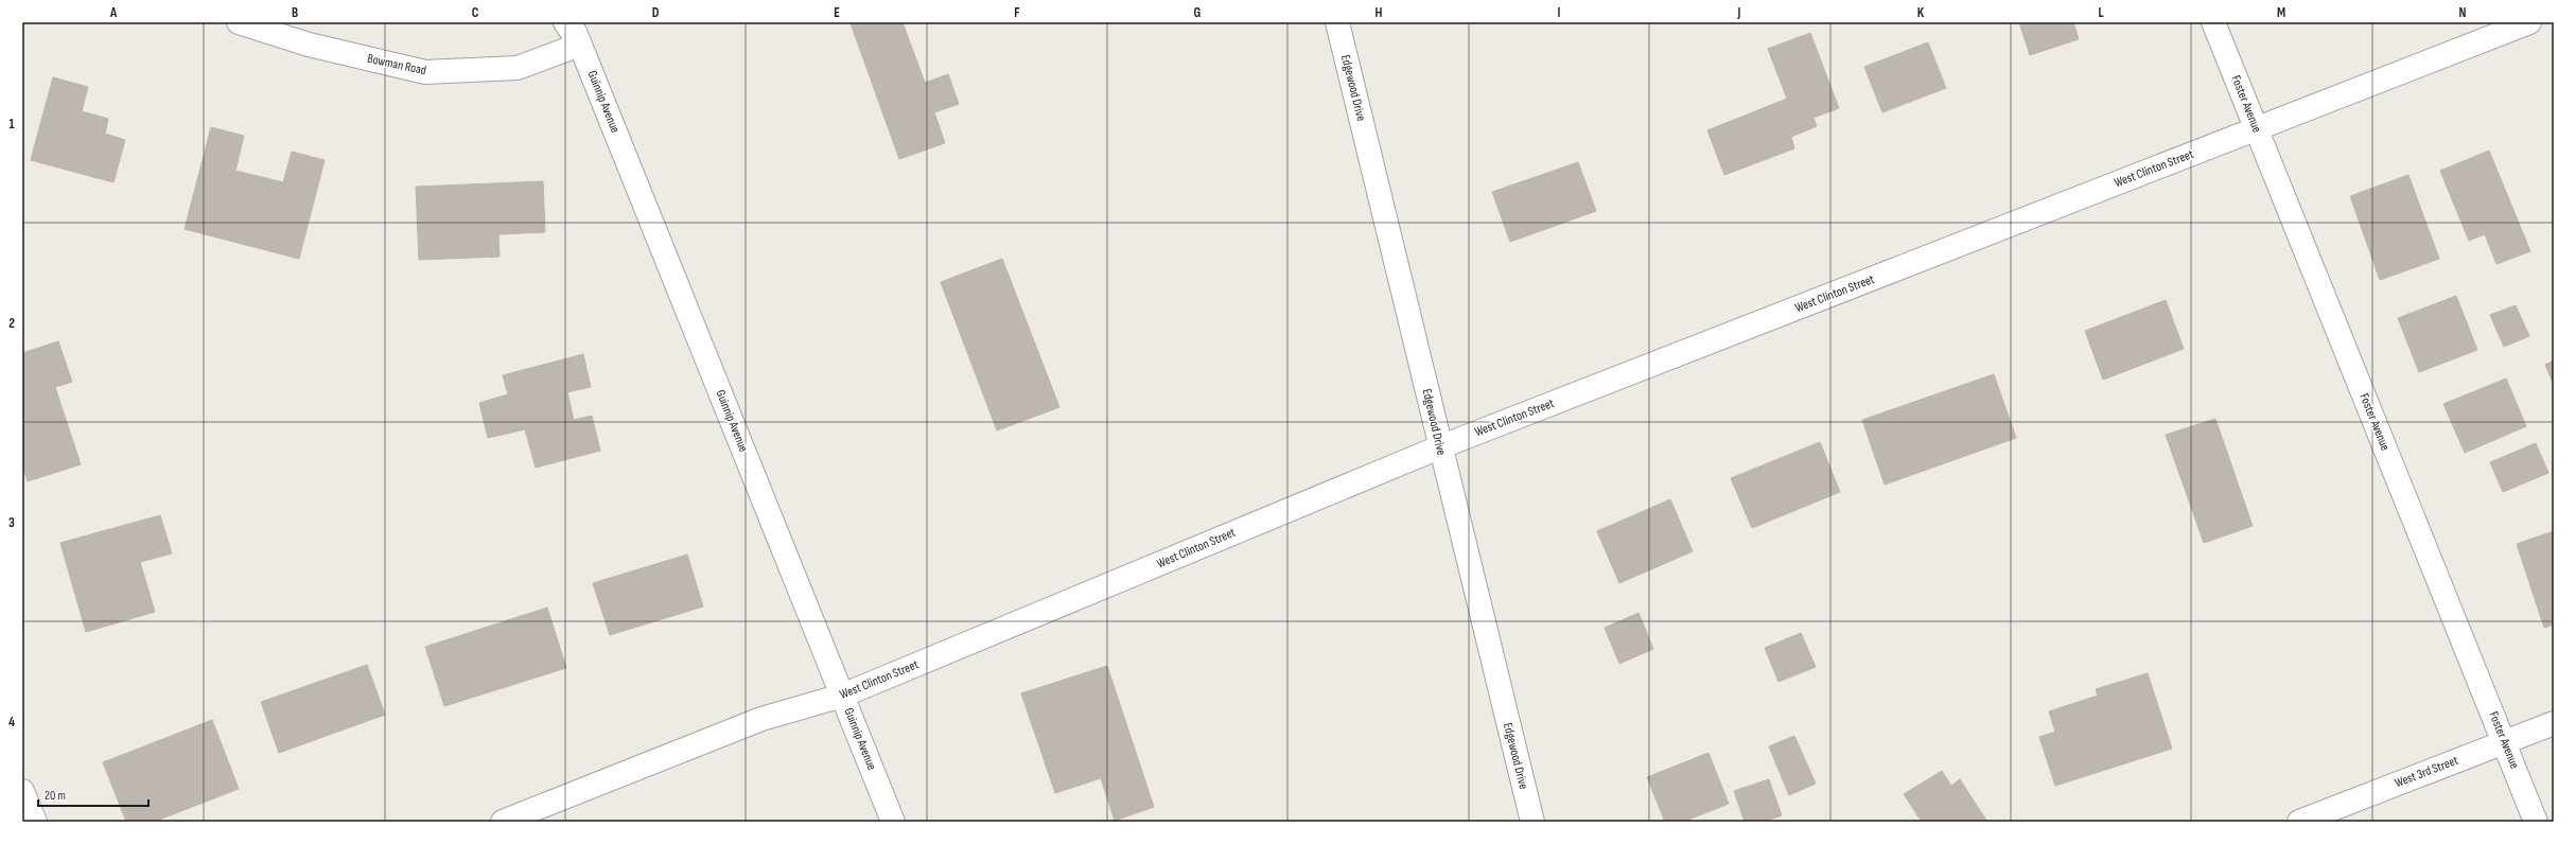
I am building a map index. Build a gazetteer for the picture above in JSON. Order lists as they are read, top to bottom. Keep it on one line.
{"streets":{"street":["Bowman Road","Edgewood Drive","Guinnip Avenue","Foster Avenue","West Clinton Street","West 3rd Street"]},"crossings":[["Bowman Road","Guinnip Avenue"],["Edgewood Drive","West Clinton Street"],["Guinnip Avenue","West Clinton Street"],["Foster Avenue","West Clinton Street"],["Foster Avenue","West 3rd Street"]],"scale_bar":"20 m","grid":{"columns":["A","B","C","D","E","F","G","H","I","J","K","L","M","N"],"rows":["1","2","3","4"]}}
